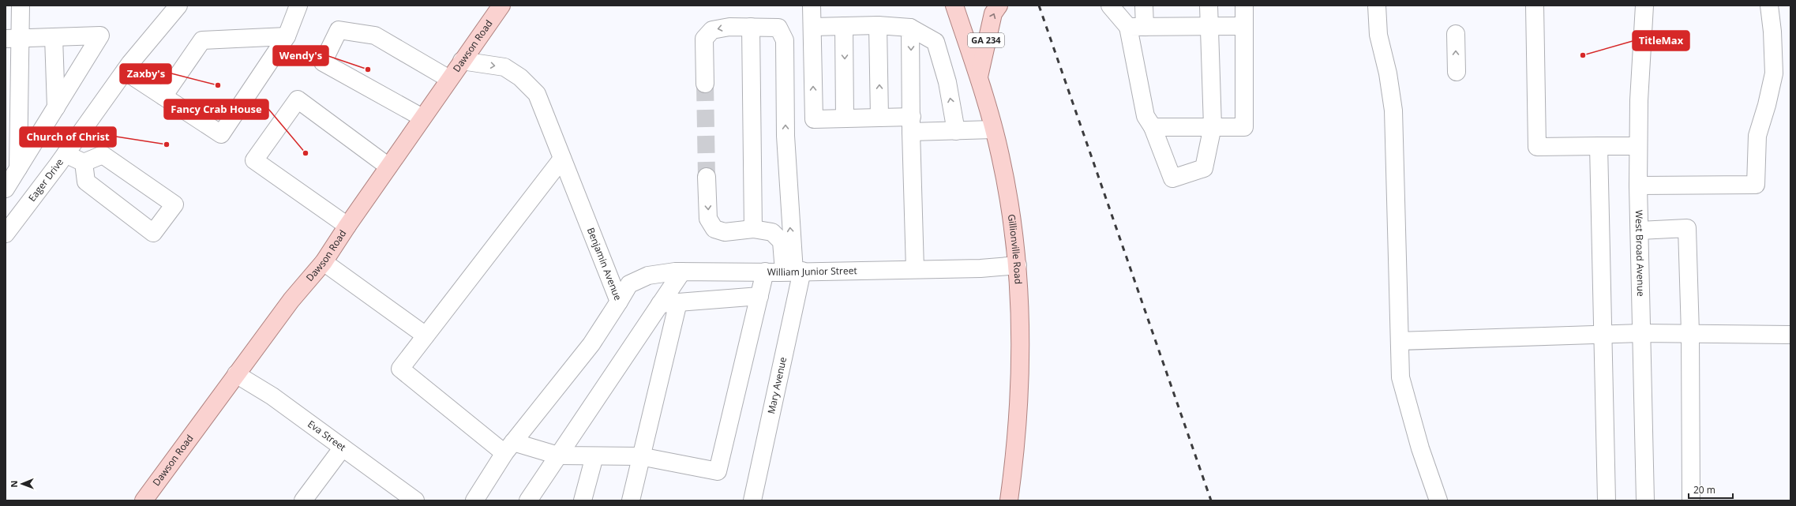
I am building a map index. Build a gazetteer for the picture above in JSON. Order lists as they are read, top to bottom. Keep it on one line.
{"streets":{"main road":["GA 234","Dawson Road","Gillionville Road"],"street":["Eager Drive","West Broad Avenue","Benjamin Avenue","William Junior Street","Mary Avenue","Eva Street"]},"crossings":[["GA 234","Gillionville Road"],["Dawson Road","Benjamin Avenue"],["Dawson Road","Eva Street"],["Gillionville Road","William Junior Street"],["Benjamin Avenue","William Junior Street"],["William Junior Street","Mary Avenue"]],"places":["TitleMax","Wendy's","Zaxby's","Church of Christ","Fancy Crab House"],"scale_bar":"20 m","north":"left"}
